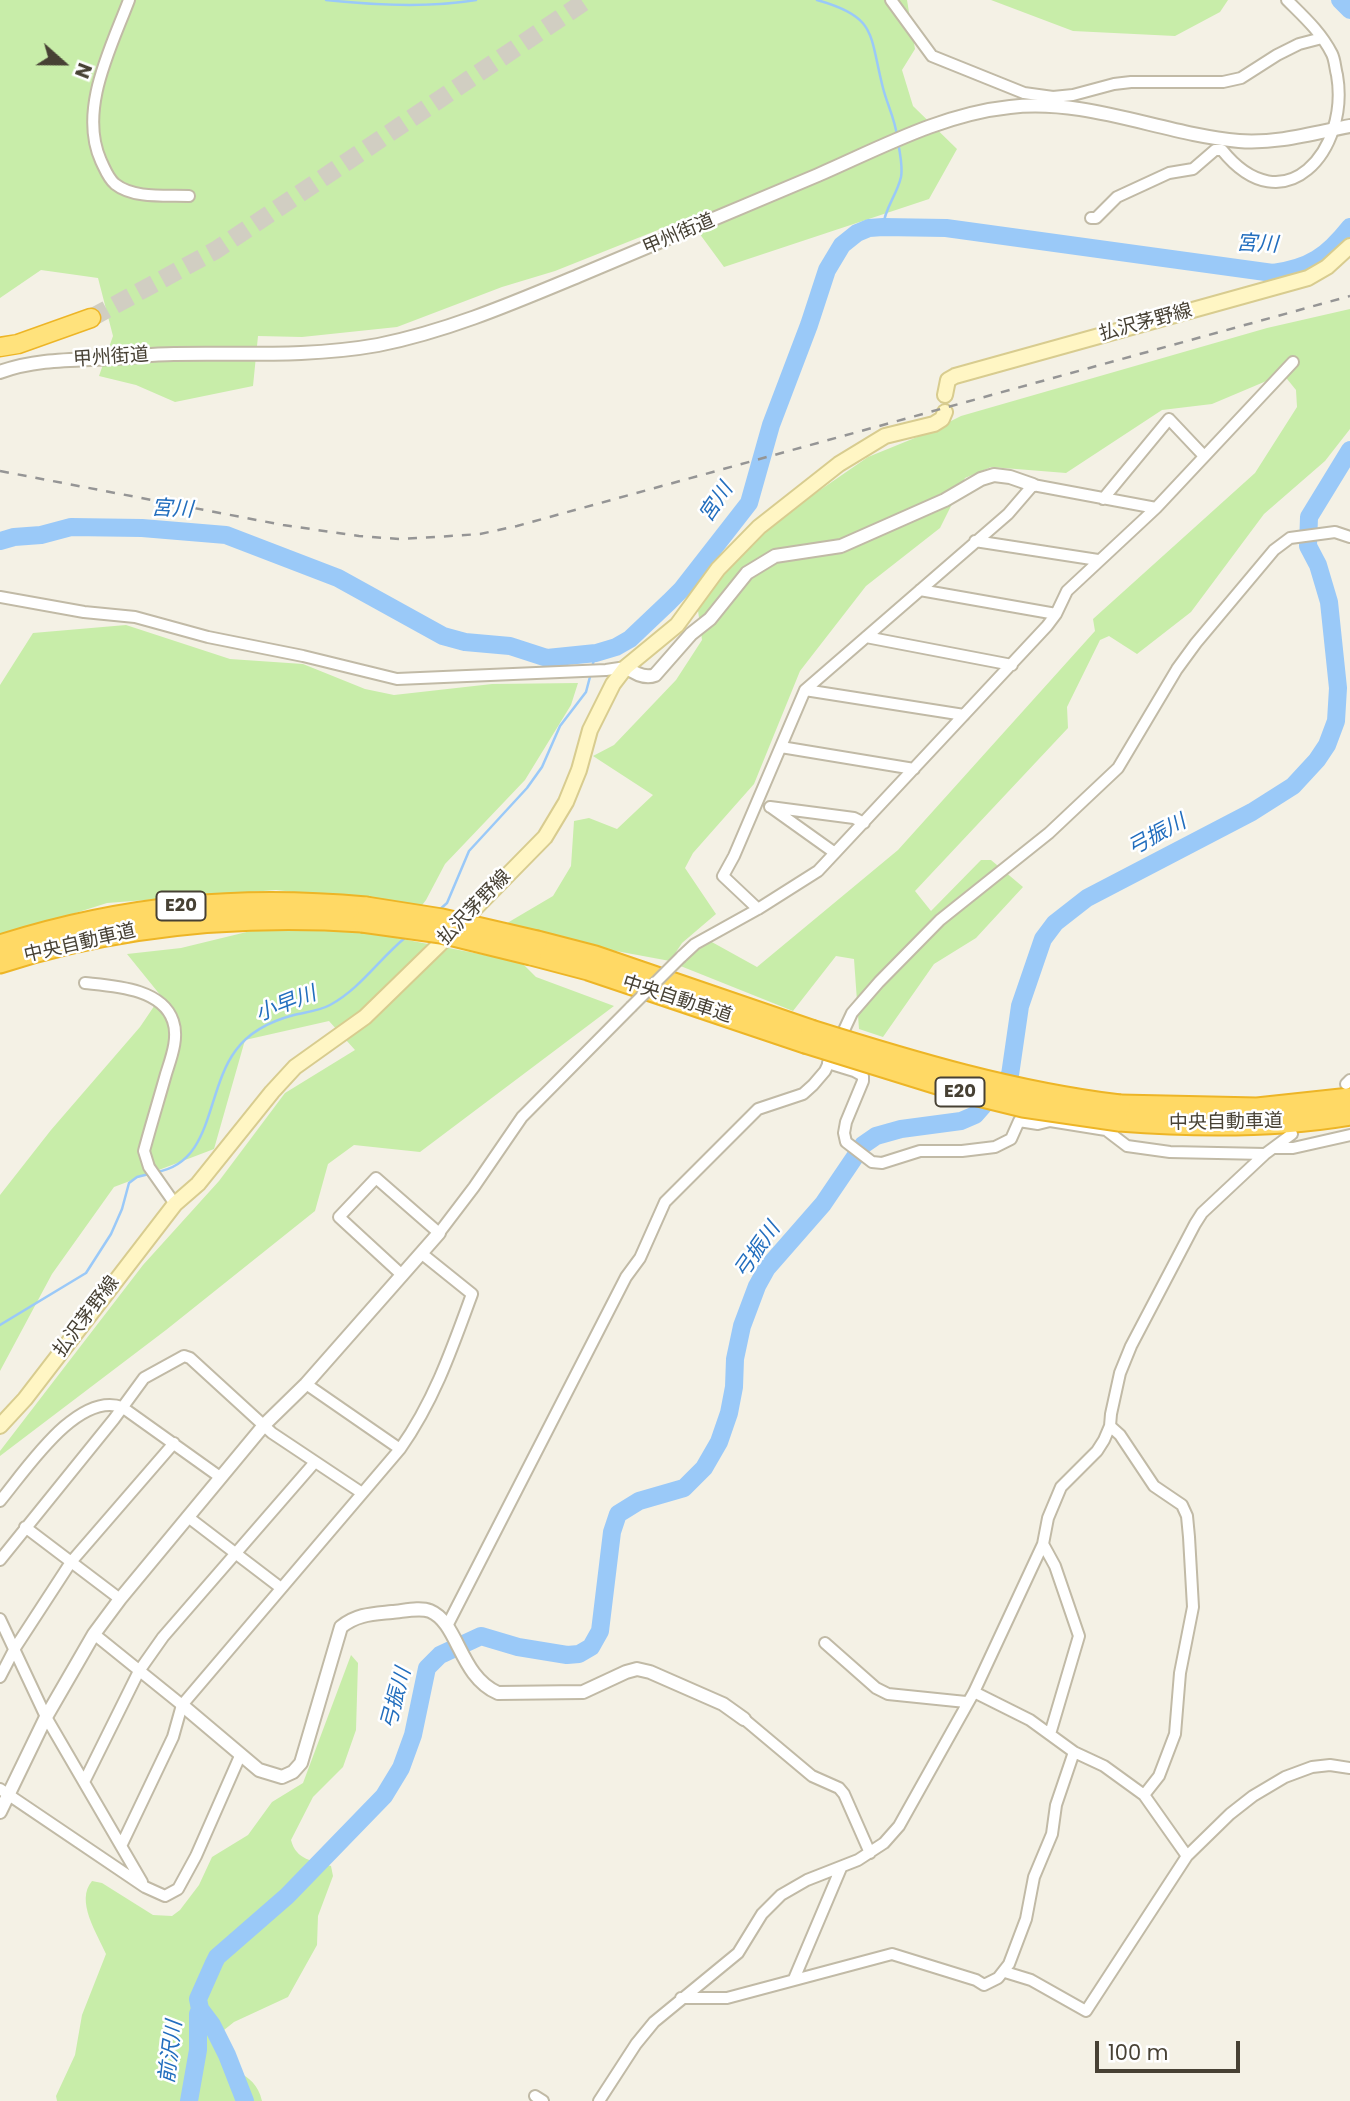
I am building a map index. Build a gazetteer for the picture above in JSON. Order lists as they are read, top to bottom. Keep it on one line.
{"streets":{"highway":["E20","中央自動車道"],"main road":["払沢茅野線"],"street":["甲州街道"]},"water":["宮川","弓振川","小早川","前沢川"],"scale_bar":"100 m","north":"right"}
